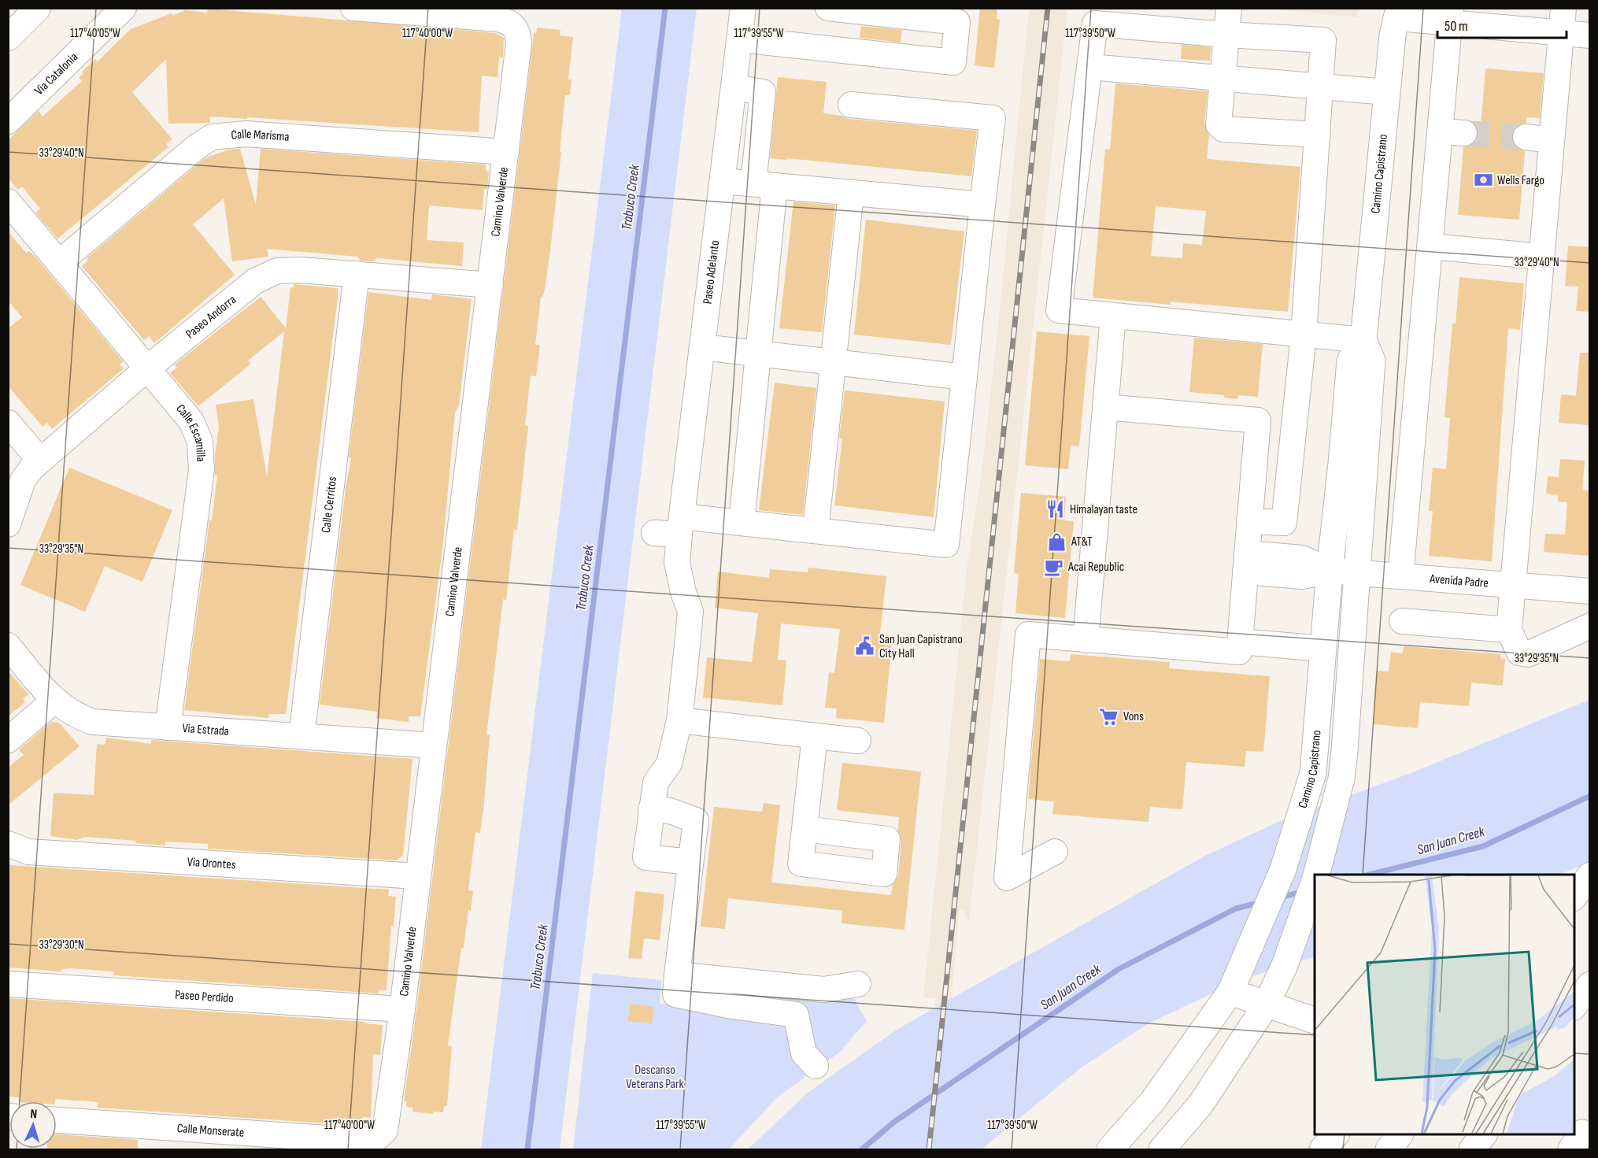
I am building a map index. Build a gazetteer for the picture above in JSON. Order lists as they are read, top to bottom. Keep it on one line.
{"streets":{"main road":["Camino Capistrano"],"street":["Via Catalonia","Calle Marisma","Camino Valverde","Paseo Adelanto","Paseo Andorra","Calle Escamilla","Calle Cerritos","Avenida Padre","Via Estrada","Via Orontes","Paseo Perdido","Calle Monserate"]},"crossings":[["Calle Marisma","Camino Valverde"],["Calle Marisma","Calle Escamilla"],["Camino Capistrano","Avenida Padre"],["Camino Valverde","Paseo Andorra"],["Camino Valverde","Via Estrada"],["Camino Valverde","Via Orontes"],["Camino Valverde","Paseo Perdido"],["Camino Valverde","Calle Monserate"],["Paseo Andorra","Calle Escamilla"],["Paseo Andorra","Calle Cerritos"],["Calle Escamilla","Via Estrada"],["Calle Cerritos","Via Estrada"]],"water":["Trabuco Creek","San Juan Creek"],"parks":["Descanso Veterans Park"],"places":{"bank":["Wells Fargo"],"restaurant":["Himalayan taste"],"shop":["AT&T"],"cafe":["Acai Republic"],"public building":["San Juan Capistrano City Hall"],"supermarket":["Vons"]},"scale_bar":"50 m","north":"top","coordinates":["117°40'05\"W","117°40'00\"W","117°39'55\"W","117°39'50\"W","33°29'40\"N","33°29'35\"N","33°29'30\"N"]}
